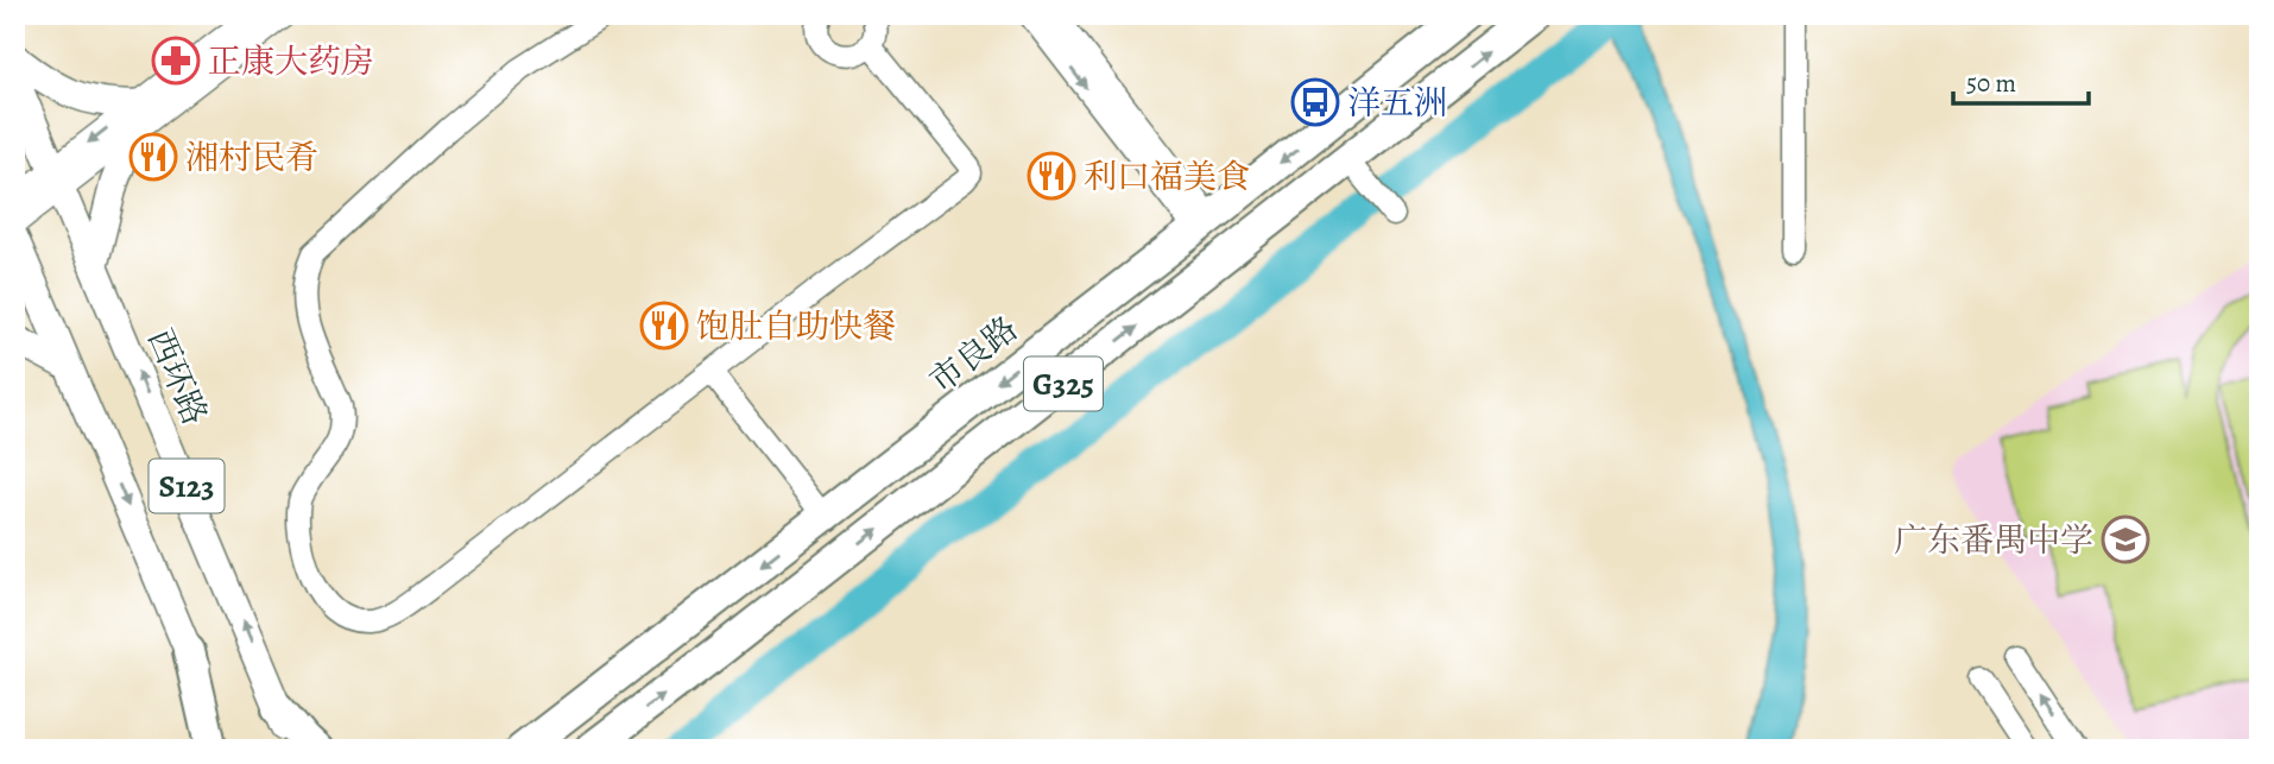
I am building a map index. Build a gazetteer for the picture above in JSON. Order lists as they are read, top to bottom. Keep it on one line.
{"streets":{"highway":["市良路","G325"],"main road":["西环路","S123"]},"places":{"pharmacy":["正康大药房"],"bus stop":["洋五洲"],"restaurant":["湘村民肴","利口福美食","饱肚自助快餐"],"school or university":["广东番禺中学"]},"scale_bar":"50 m"}
